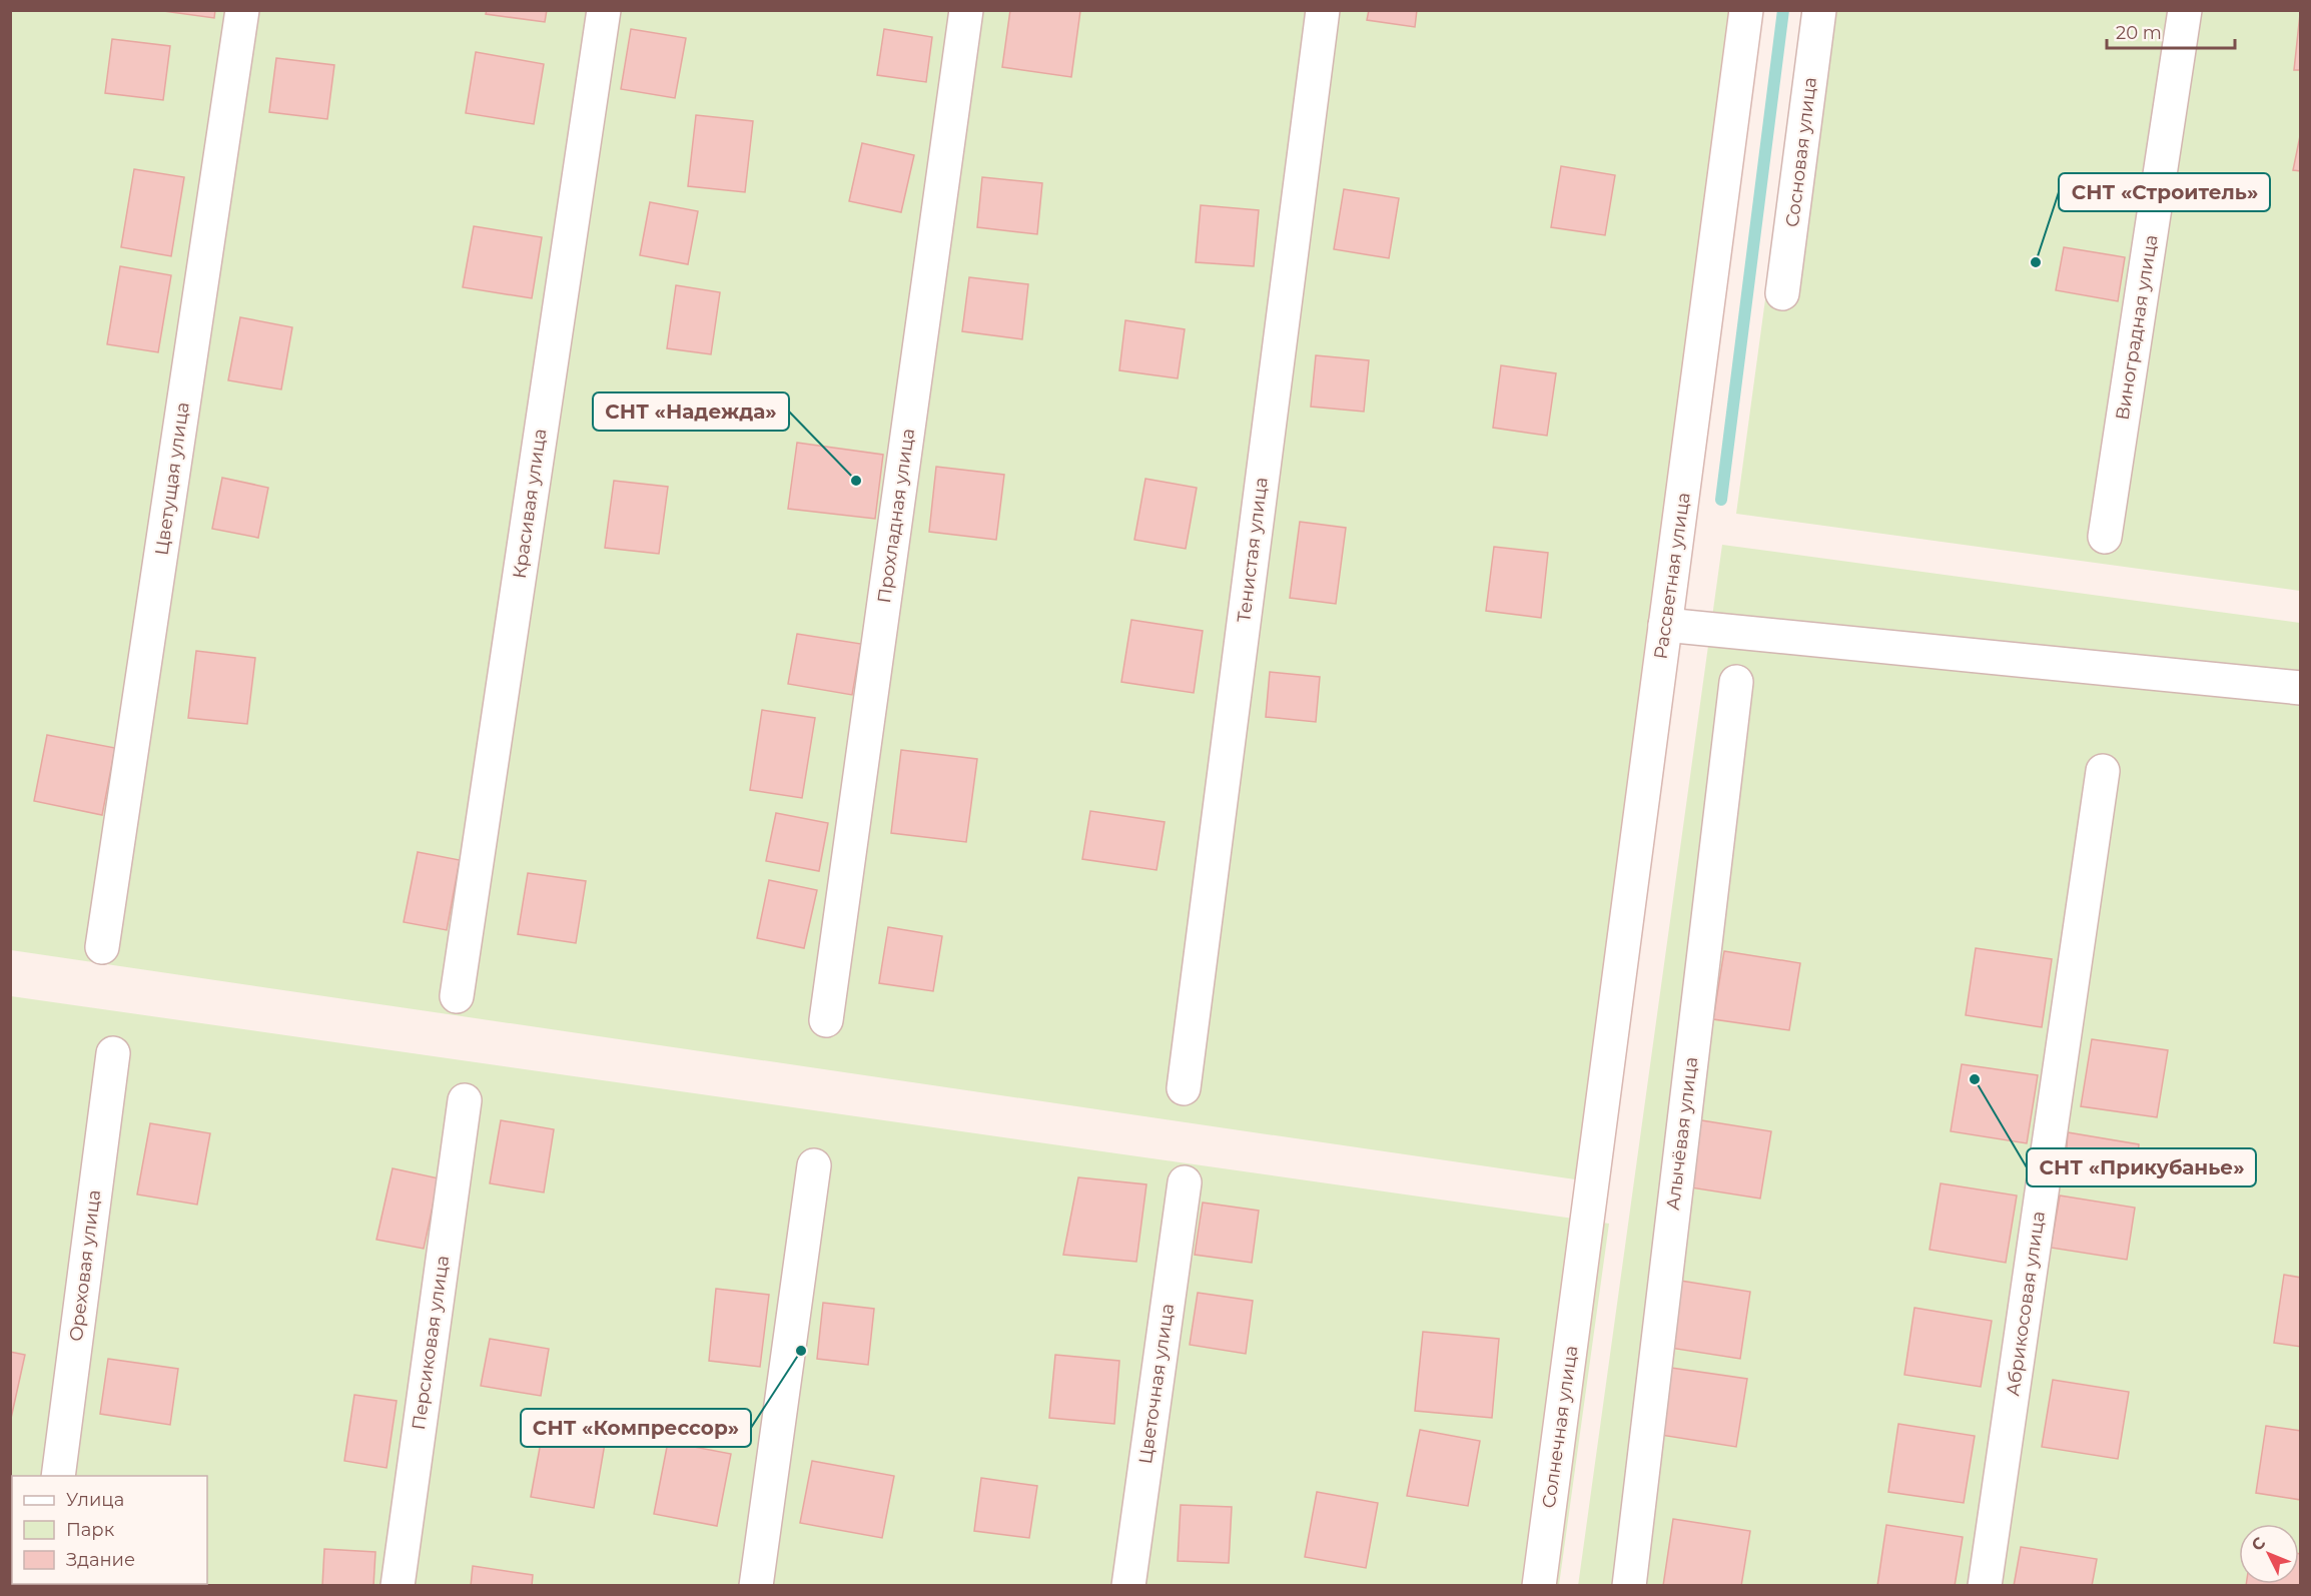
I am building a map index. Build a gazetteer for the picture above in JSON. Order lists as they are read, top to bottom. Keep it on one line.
{"streets":{"street":["Сосновая улица","Виноградная улица","Цветущая улица","Красивая улица","Прохладная улица","Тенистая улица","Рассветная улица","Алычёвая улица","Ореховая улица","Абрикосовая улица","Персиковая улица","Цветочная улица","Солнечная улица"]},"crossings":[["Рассветная улица","Солнечная улица"]],"places":["СНТ «Строитель»","СНТ «Надежда»","СНТ «Прикубанье»","СНТ «Компрессор»"],"legend":["Улица","Парк","Здание"],"scale_bar":"20 m","north":"top left"}
